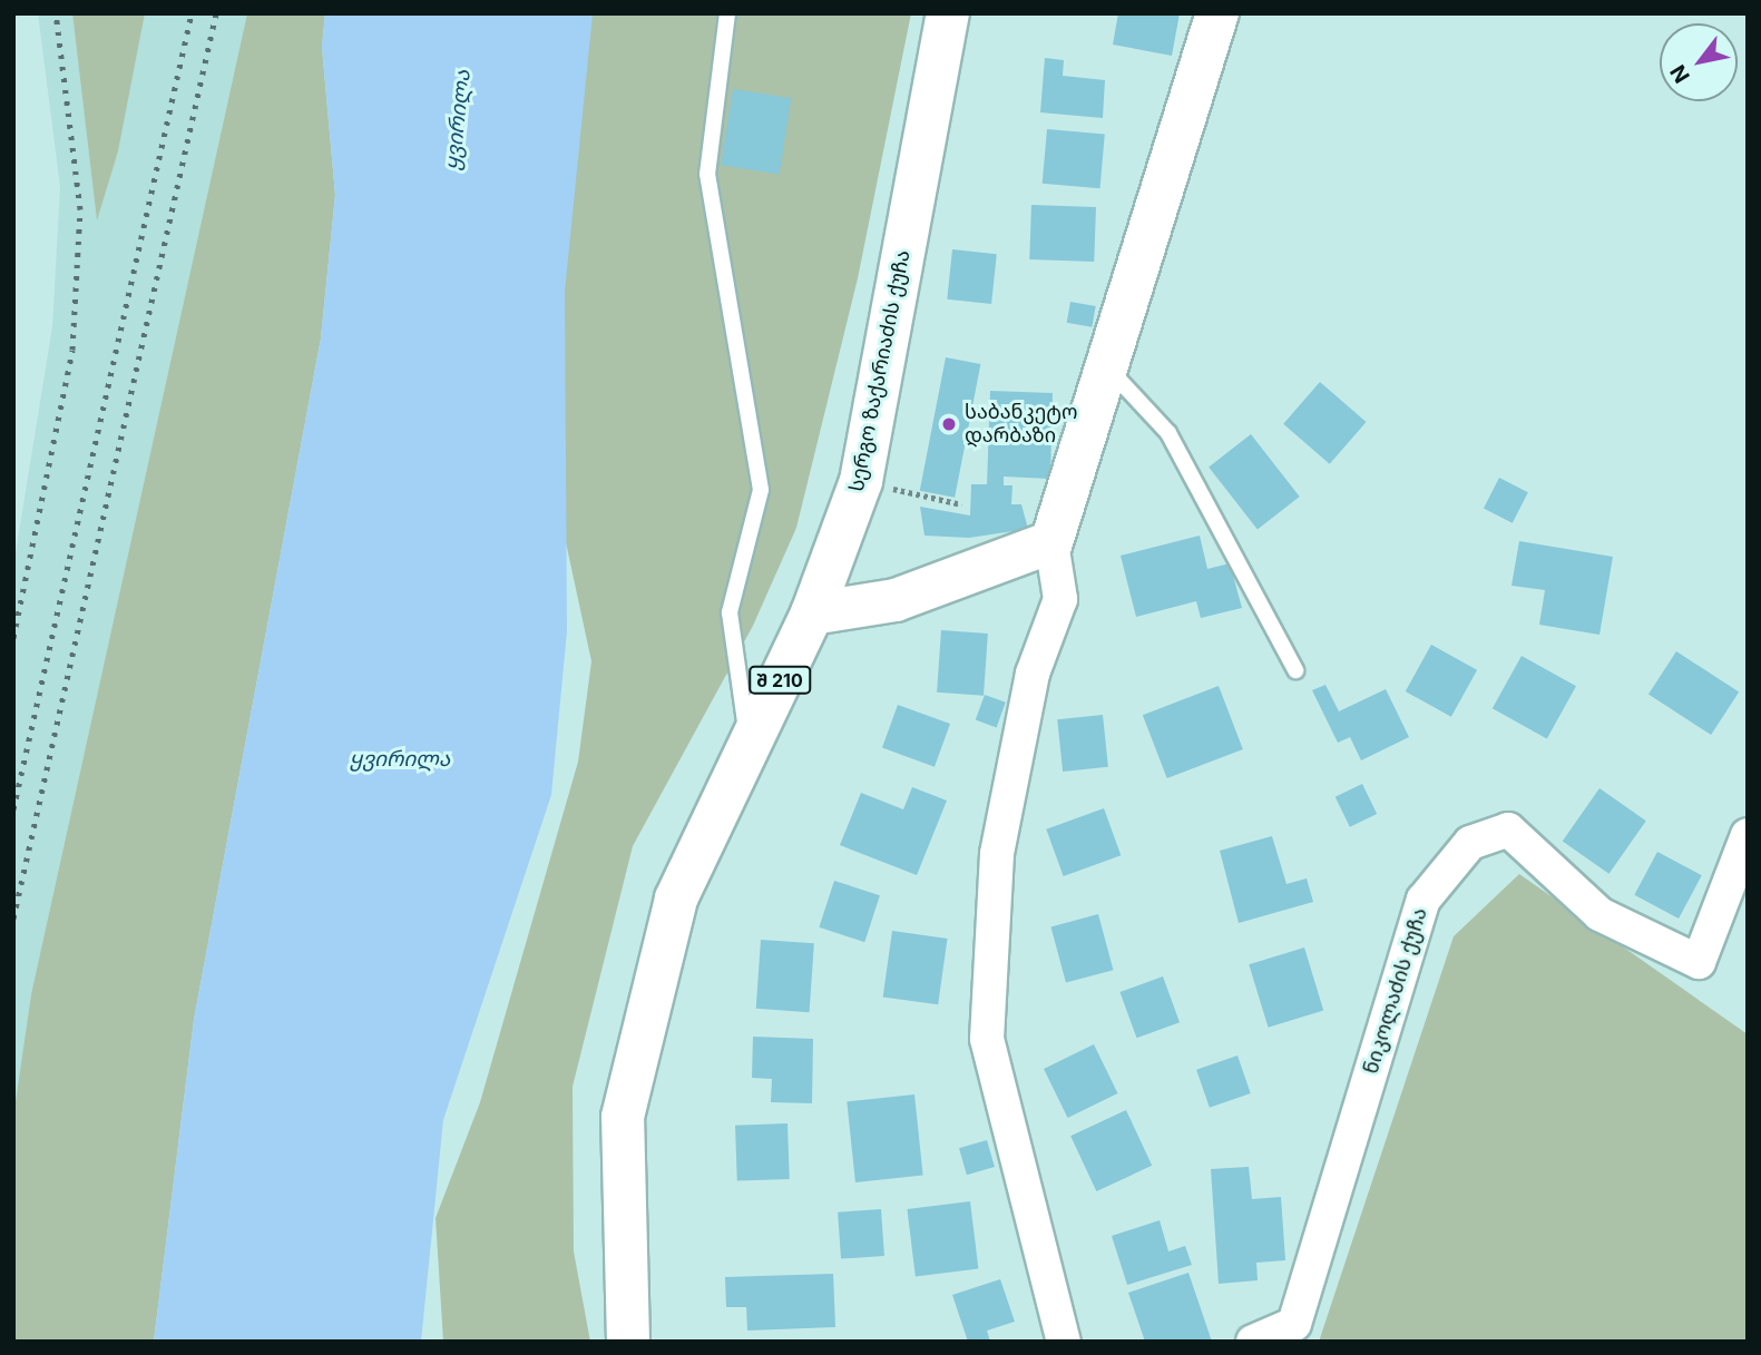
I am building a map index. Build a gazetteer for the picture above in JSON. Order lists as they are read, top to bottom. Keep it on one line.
{"streets":{"main road":["სერგო ზაქარიაძის ქუჩა","შ 210"],"street":["ნიკოლაძის ქუჩა"]},"water":["ყვირილა"],"places":["საბანკეტო დარბაზი"],"north":"bottom left"}
